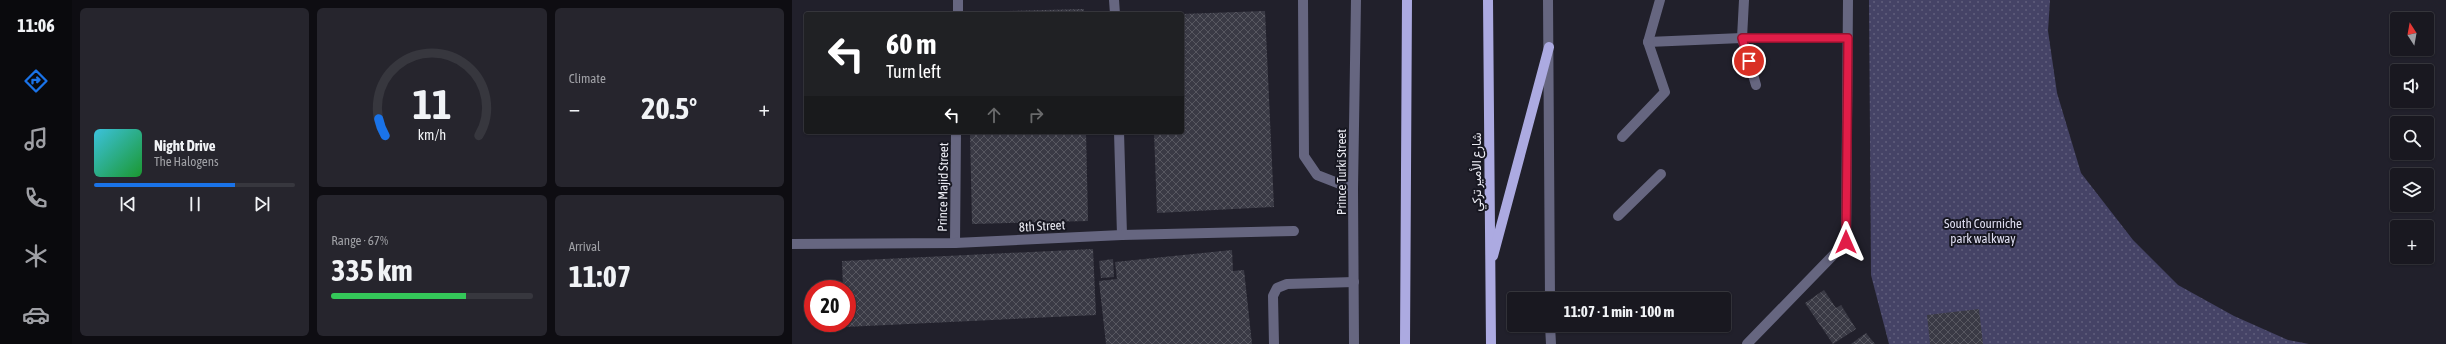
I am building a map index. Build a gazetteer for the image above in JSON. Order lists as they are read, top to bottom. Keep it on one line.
{"streets":{"main road":["شارع الأمير تركي"],"street":["Prince Turki Street","Prince Majid Street","8th Street"]},"crossings":[["Prince Majid Street","8th Street"]],"parks":["South Courniche park walkway"],"north":"top","page":{"tabs":"11:06","tile":["Climate",["Range · 67%","335 km"],["Arrival","11:07"]],"map_buttons":"+","turn":["60 m","Turn left"],"heat":["−","20.5°","+"],"song":["Night Drive","The Halogens"],"limit":"20","trip":"11:07 · 1 min · 100 m","gauge":["11","km/h"]}}
